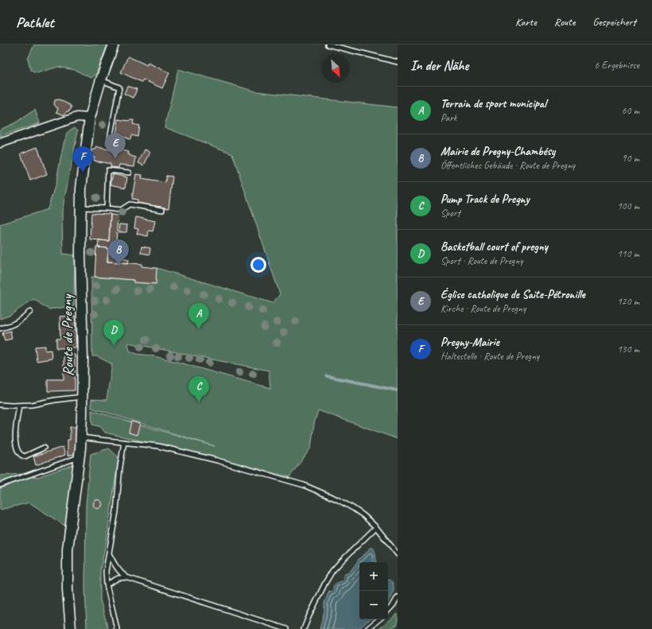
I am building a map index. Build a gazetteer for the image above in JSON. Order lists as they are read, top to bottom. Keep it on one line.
{"streets":{"street":["Route de Pregny"]},"north":"bottom right","page":{"header":"Pathlet","nav":["Karte","Route","Gespeichert"],"heading":["In der Nähe","6 Ergebnisse"],"list":[{"mark":"A","name":"Terrain de sport municipal","note":"Park","value":"60 m"},{"mark":"B","name":"Mairie de Pregny-Chambésy","note":"Öffentliches Gebäude · Route de Pregny","value":"90 m"},{"mark":"C","name":"Pump Track de Pregny","note":"Sport","value":"100 m"},{"mark":"D","name":"Basketball court of pregny","note":"Sport · Route de Pregny","value":"110 m"},{"mark":"E","name":"Église catholique de Saite-Pétronille","note":"Kirche · Route de Pregny","value":"120 m"},{"mark":"F","name":"Pregny-Mairie","note":"Haltestelle · Route de Pregny","value":"130 m"}],"pins":["E","F","B","A","D","C"],"map_buttons":["+","−"]}}
